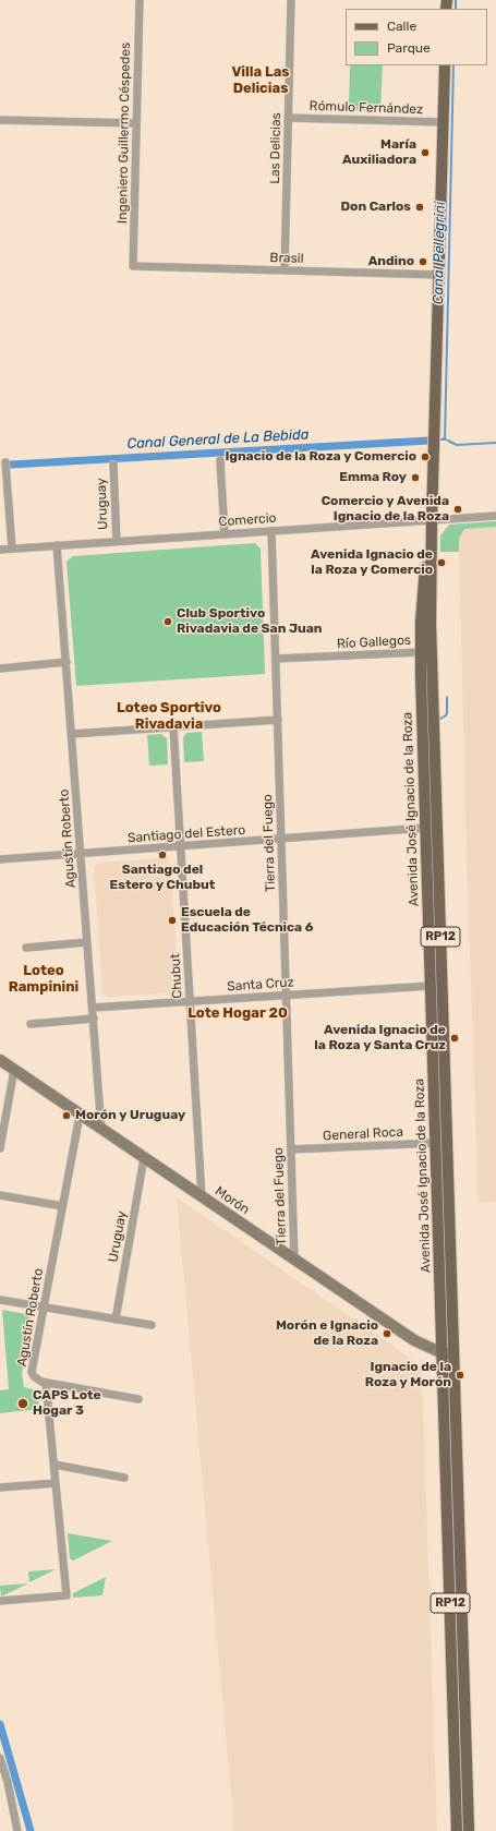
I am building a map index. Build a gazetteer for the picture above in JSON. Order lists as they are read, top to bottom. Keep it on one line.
{"streets":{"main road":["Avenida José Ignacio de la Roza","RP12"],"street":["Rómulo Fernández","Ingeniero Guillermo Céspedes","Las Delicias","Brasil","Uruguay","Comercio","Río Gallegos","Santiago del Estero","Agustín Roberto","Tierra del Fuego","Chubut","Santa Cruz","General Roca","Morón"]},"crossings":[["Rómulo Fernández","Las Delicias"],["Rómulo Fernández","Avenida José Ignacio de la Roza"],["Ingeniero Guillermo Céspedes","Brasil"],["Las Delicias","Brasil"],["Brasil","Avenida José Ignacio de la Roza"],["Uruguay","Comercio"],["Uruguay","Morón"],["Comercio","Avenida José Ignacio de la Roza"],["Comercio","Agustín Roberto"],["Comercio","Tierra del Fuego"],["Río Gallegos","Avenida José Ignacio de la Roza"],["Río Gallegos","Tierra del Fuego"],["Avenida José Ignacio de la Roza","Santiago del Estero"],["Avenida José Ignacio de la Roza","Santa Cruz"],["Avenida José Ignacio de la Roza","General Roca"],["Avenida José Ignacio de la Roza","Morón"],["Santiago del Estero","Agustín Roberto"],["Santiago del Estero","Tierra del Fuego"],["Santiago del Estero","Chubut"],["Agustín Roberto","Santa Cruz"],["Agustín Roberto","Morón"],["Tierra del Fuego","Santa Cruz"],["Tierra del Fuego","General Roca"],["Tierra del Fuego","Morón"],["Chubut","Santa Cruz"],["Chubut","Morón"]],"districts":["Villa Las Delicias","Loteo Sportivo Rivadavia","Loteo Rampinini","Lote Hogar 20"],"water":["Canal Pellegrini","Canal General de La Bebida"],"places":["María Auxiliadora","Don Carlos","Andino","Ignacio de la Roza y Comercio","Emma Roy","Comercio y Avenida Ignacio de la Roza","Avenida Ignacio de la Roza y Comercio","Club Sportivo Rivadavia de San Juan","Santiago del Estero y Chubut","Escuela de Educación Técnica 6","Avenida Ignacio de la Roza y Santa Cruz","Morón y Uruguay","Morón e Ignacio de la Roza","Ignacio de la Roza y Morón","CAPS Lote Hogar 3"],"legend":["Calle","Parque"]}
